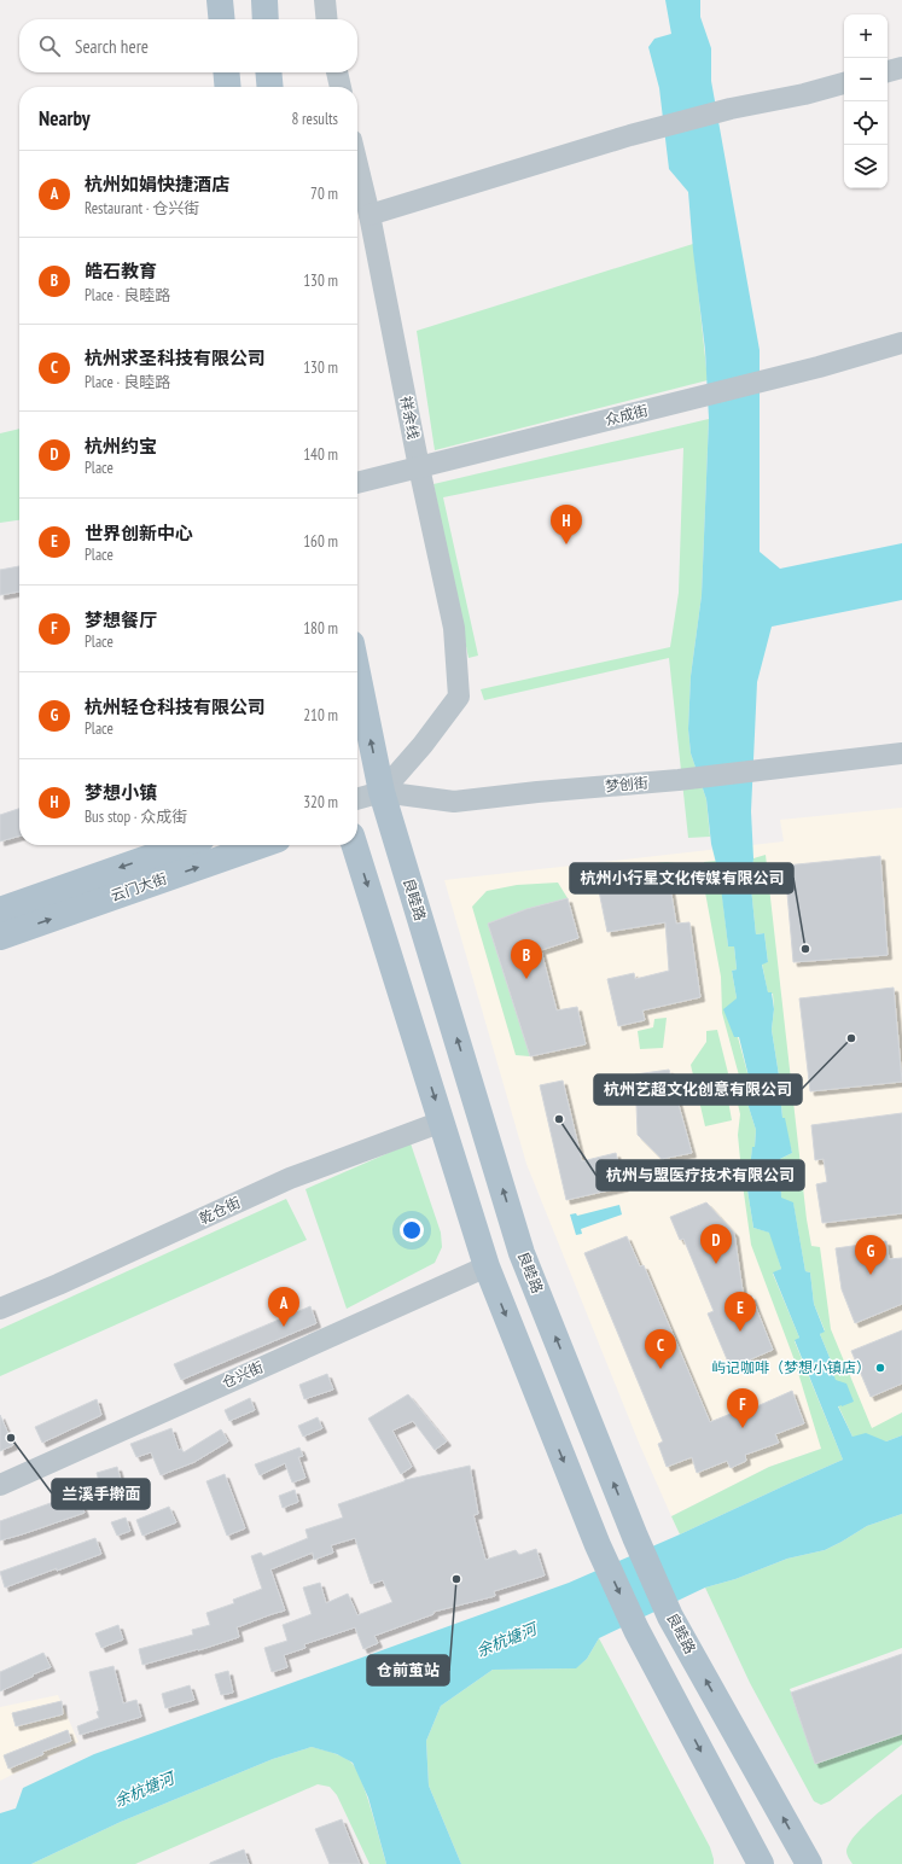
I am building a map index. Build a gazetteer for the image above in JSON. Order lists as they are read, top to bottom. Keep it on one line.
{"streets":{"main road":["云门大街","良睦路"],"street":["众成街","祥余线","梦创街","乾仓街","仓兴街"]},"crossings":[["众成街","祥余线"],["祥余线","梦创街"],["祥余线","良睦路"],["梦创街","良睦路"]],"water":["余杭塘河"],"places":["杭州小行星文化传媒有限公司","杭州艺超文化创意有限公司","杭州与盟医疗技术有限公司","屿记咖啡（梦想小镇店）","兰溪手擀面","仓前茧站"],"page":{"map_buttons":["+","−"],"search":"Search here","heading":["Nearby","8 results"],"list":[{"mark":"A","name":"杭州如娟快捷酒店","note":"Restaurant · 仓兴街","value":"70 m"},{"mark":"B","name":"皓石教育","note":"Place · 良睦路","value":"130 m"},{"mark":"C","name":"杭州求圣科技有限公司","note":"Place · 良睦路","value":"130 m"},{"mark":"D","name":"杭州约宝","note":"Place","value":"140 m"},{"mark":"E","name":"世界创新中心","note":"Place","value":"160 m"},{"mark":"F","name":"梦想餐厅","note":"Place","value":"180 m"},{"mark":"G","name":"杭州轻仓科技有限公司","note":"Place","value":"210 m"},{"mark":"H","name":"梦想小镇","note":"Bus stop · 众成街","value":"320 m"}],"pins":["H","B","D","G","A","E","C","F"]}}
